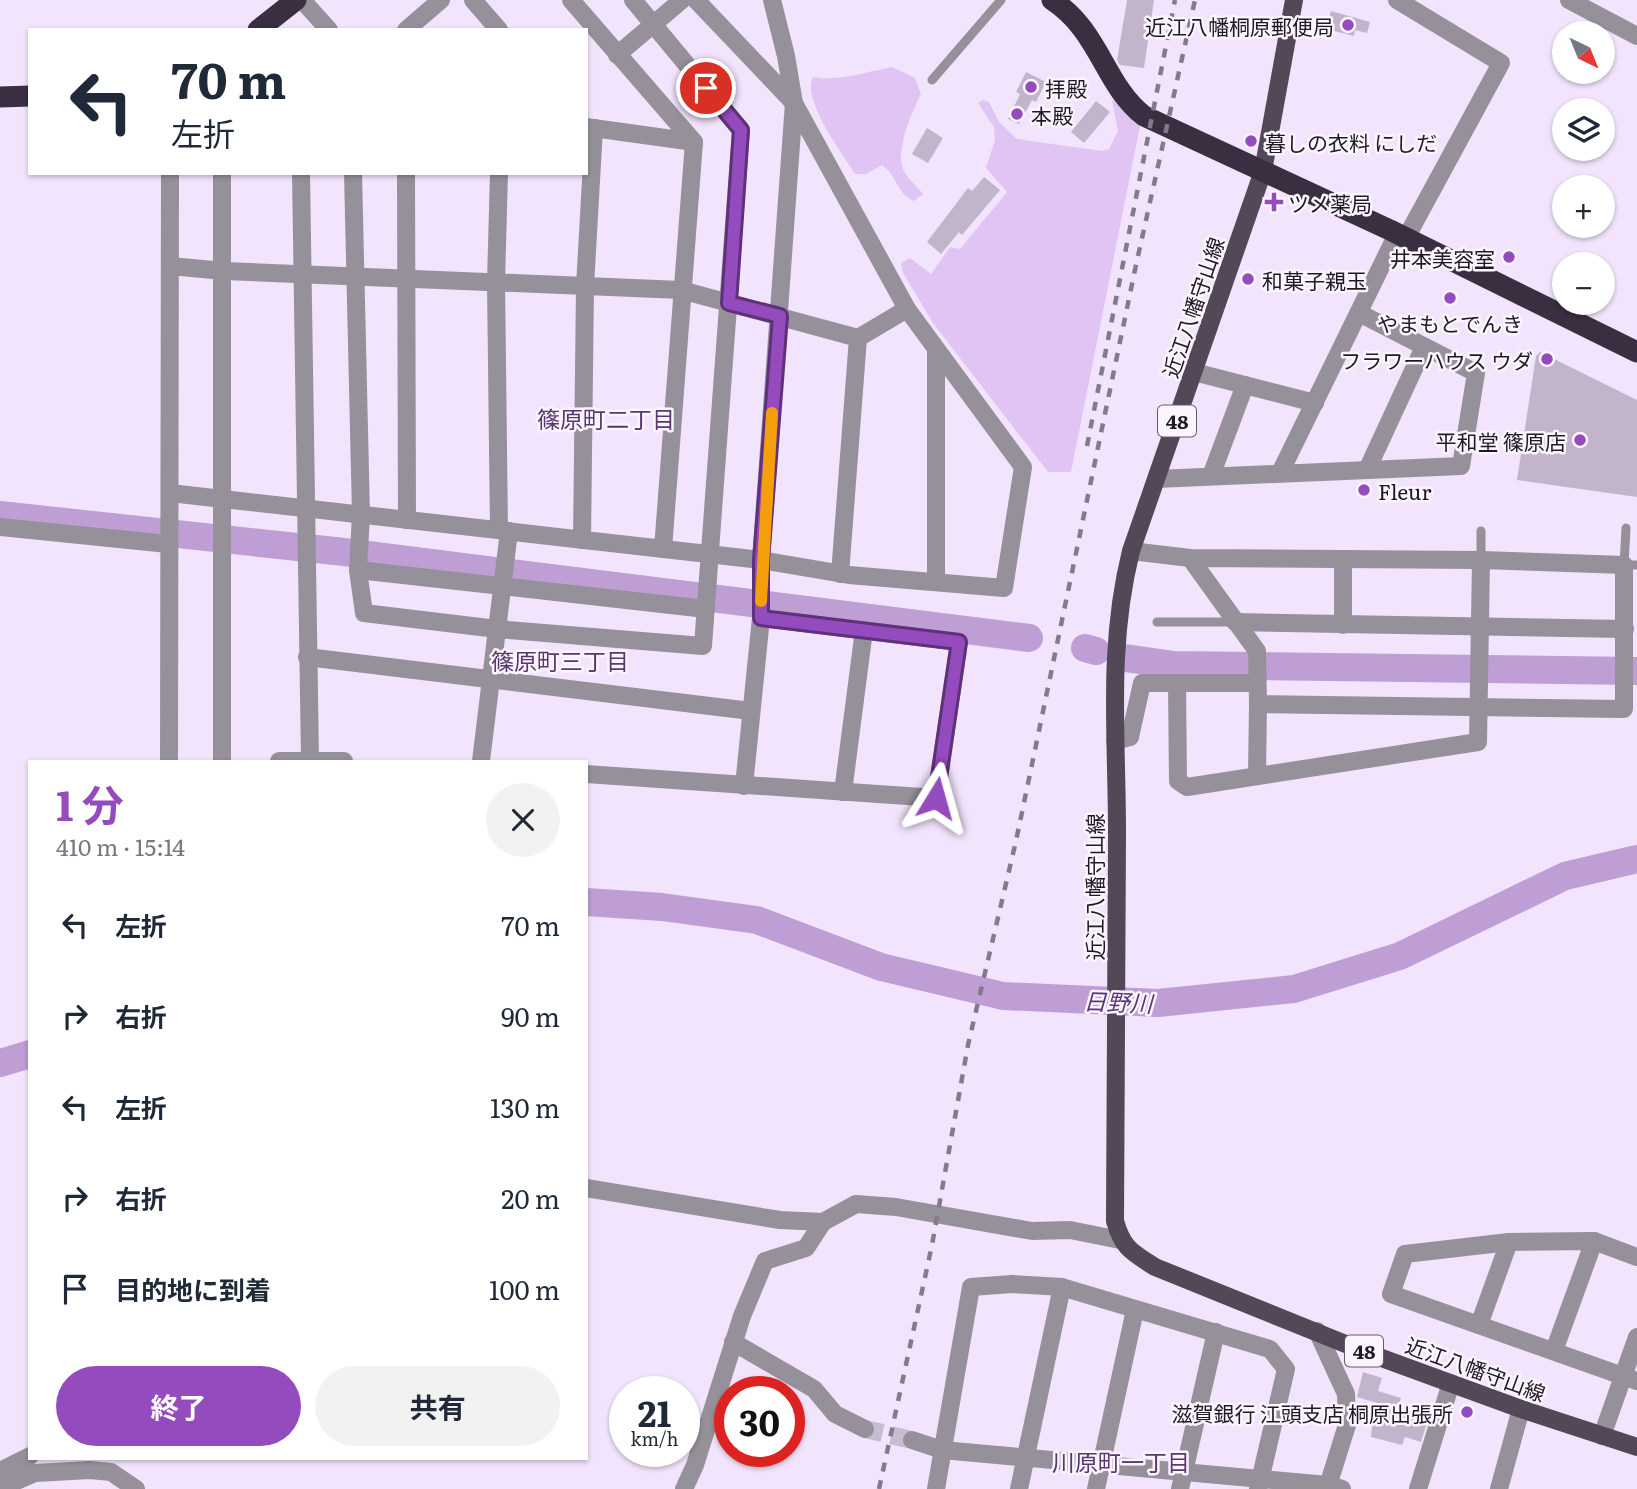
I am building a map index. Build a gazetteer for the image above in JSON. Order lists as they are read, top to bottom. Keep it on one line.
{"streets":{"main road":["近江八幡守山線","48"]},"districts":["篠原町二丁目","篠原町三丁目","川原町一丁目"],"water":["日野川"],"places":{"other":["近江八幡桐原郵便局","拝殿","本殿","暮しの衣料 にしだ","井本美容室","和菓子親玉","やまもとでんき","フラワーハウス ウダ","平和堂 篠原店","Fleur","滋賀銀行 江頭支店 桐原出張所"],"health":["ツメ薬局"]},"north":"bottom right","page":{"map_buttons":["+","−"],"turn":["70 m","左折"],"heading":["1 分","410 m · 15:14"],"list":[{"name":"左折","value":"70 m"},{"name":"右折","value":"90 m"},{"name":"左折","value":"130 m"},{"name":"右折","value":"20 m"},{"name":"目的地に到着","value":"100 m"}],"buttons":["終了","共有"],"speed":"21 km/h","limit":"30"}}
